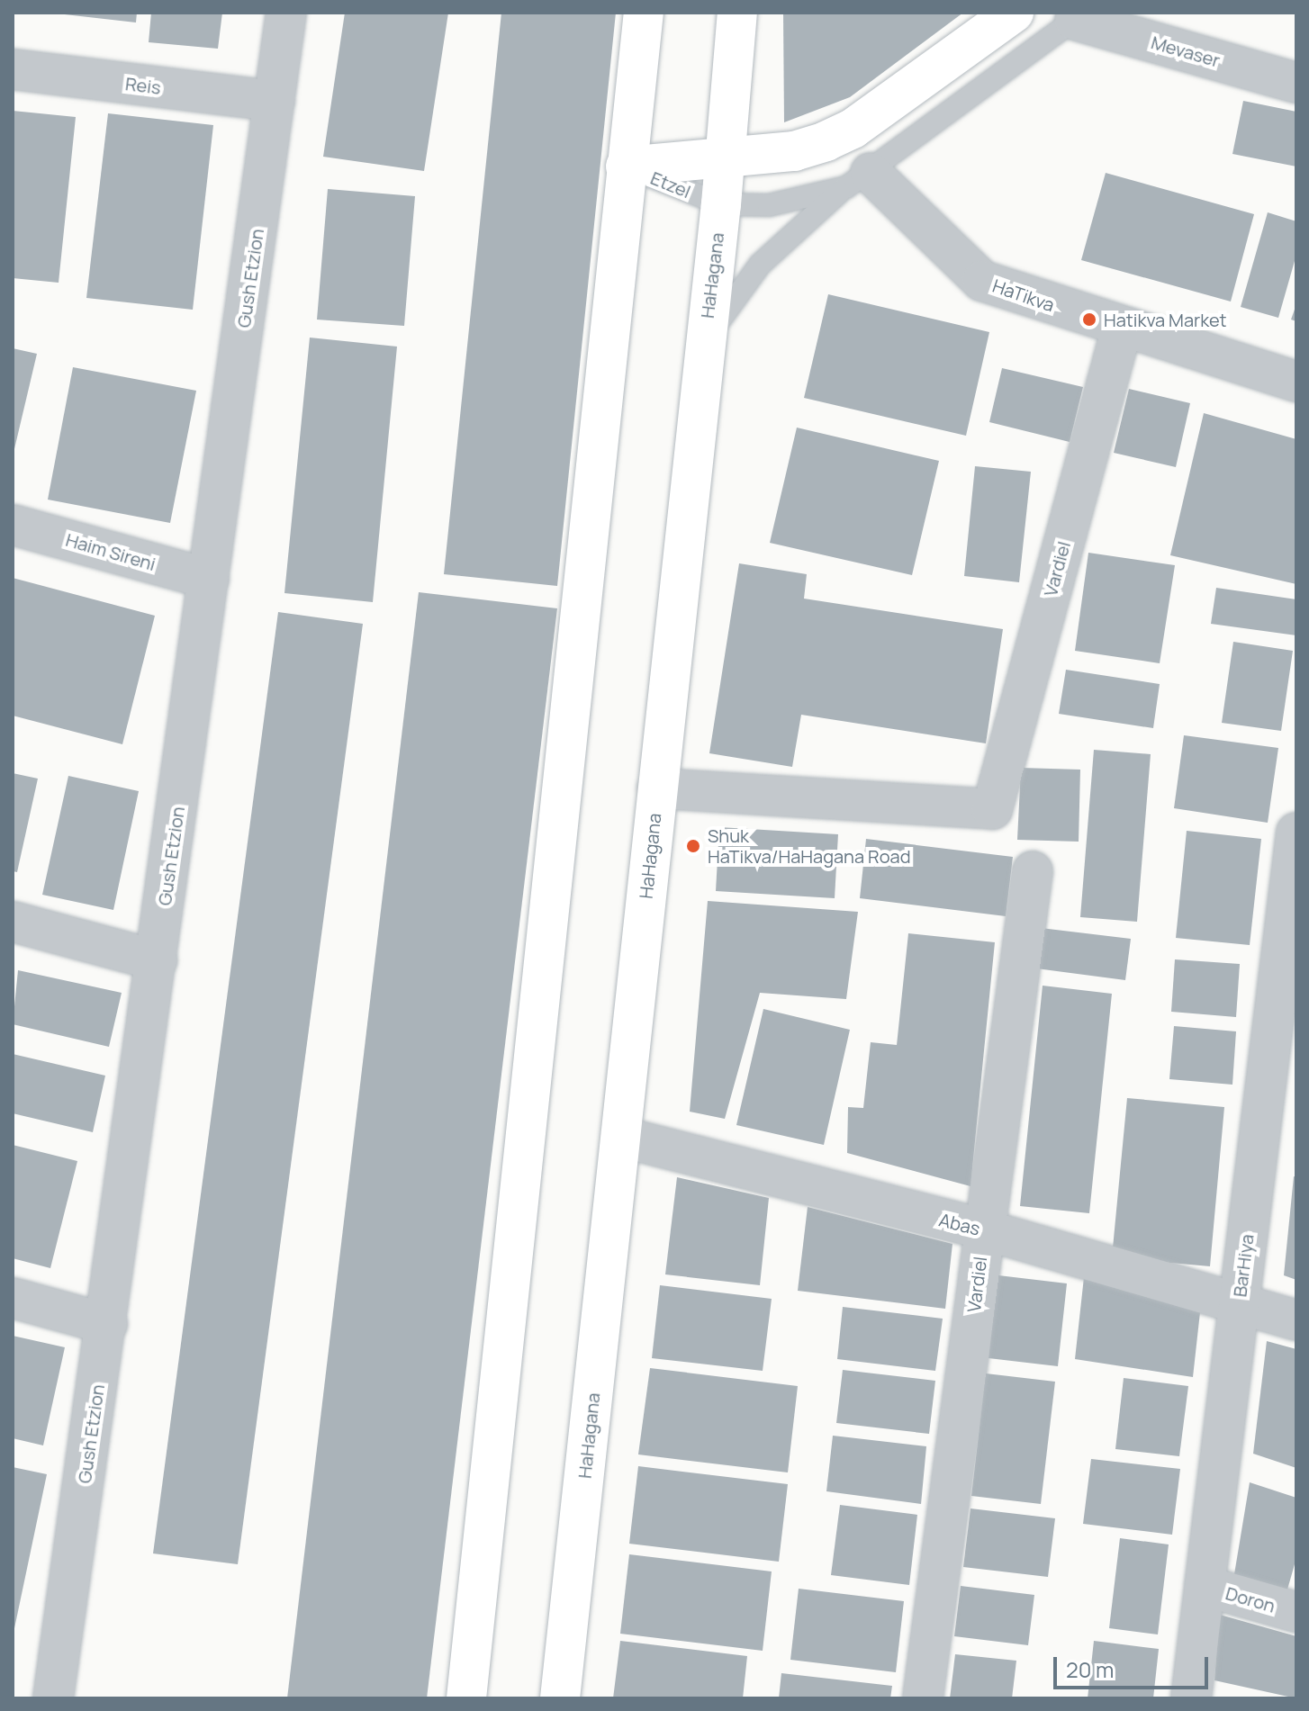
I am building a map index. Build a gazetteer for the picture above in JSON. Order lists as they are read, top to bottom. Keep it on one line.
{"streets":{"street":["Mevaser","Reis","Etzel","HaHagana","Gush Etzion","HaTikva","Haim Sireni","Vardiel","Abas","BarHiya","Doron"]},"crossings":[["Mevaser","Etzel"],["Reis","Gush Etzion"],["Etzel","HaHagana"],["Etzel","HaTikva"],["HaHagana","Vardiel"],["HaHagana","Abas"],["Gush Etzion","Haim Sireni"],["HaTikva","Vardiel"],["Vardiel","Abas"],["Abas","BarHiya"],["BarHiya","Doron"]],"places":["Hatikva Market","Shuk HaTikva/HaHagana Road"],"scale_bar":"20 m"}
